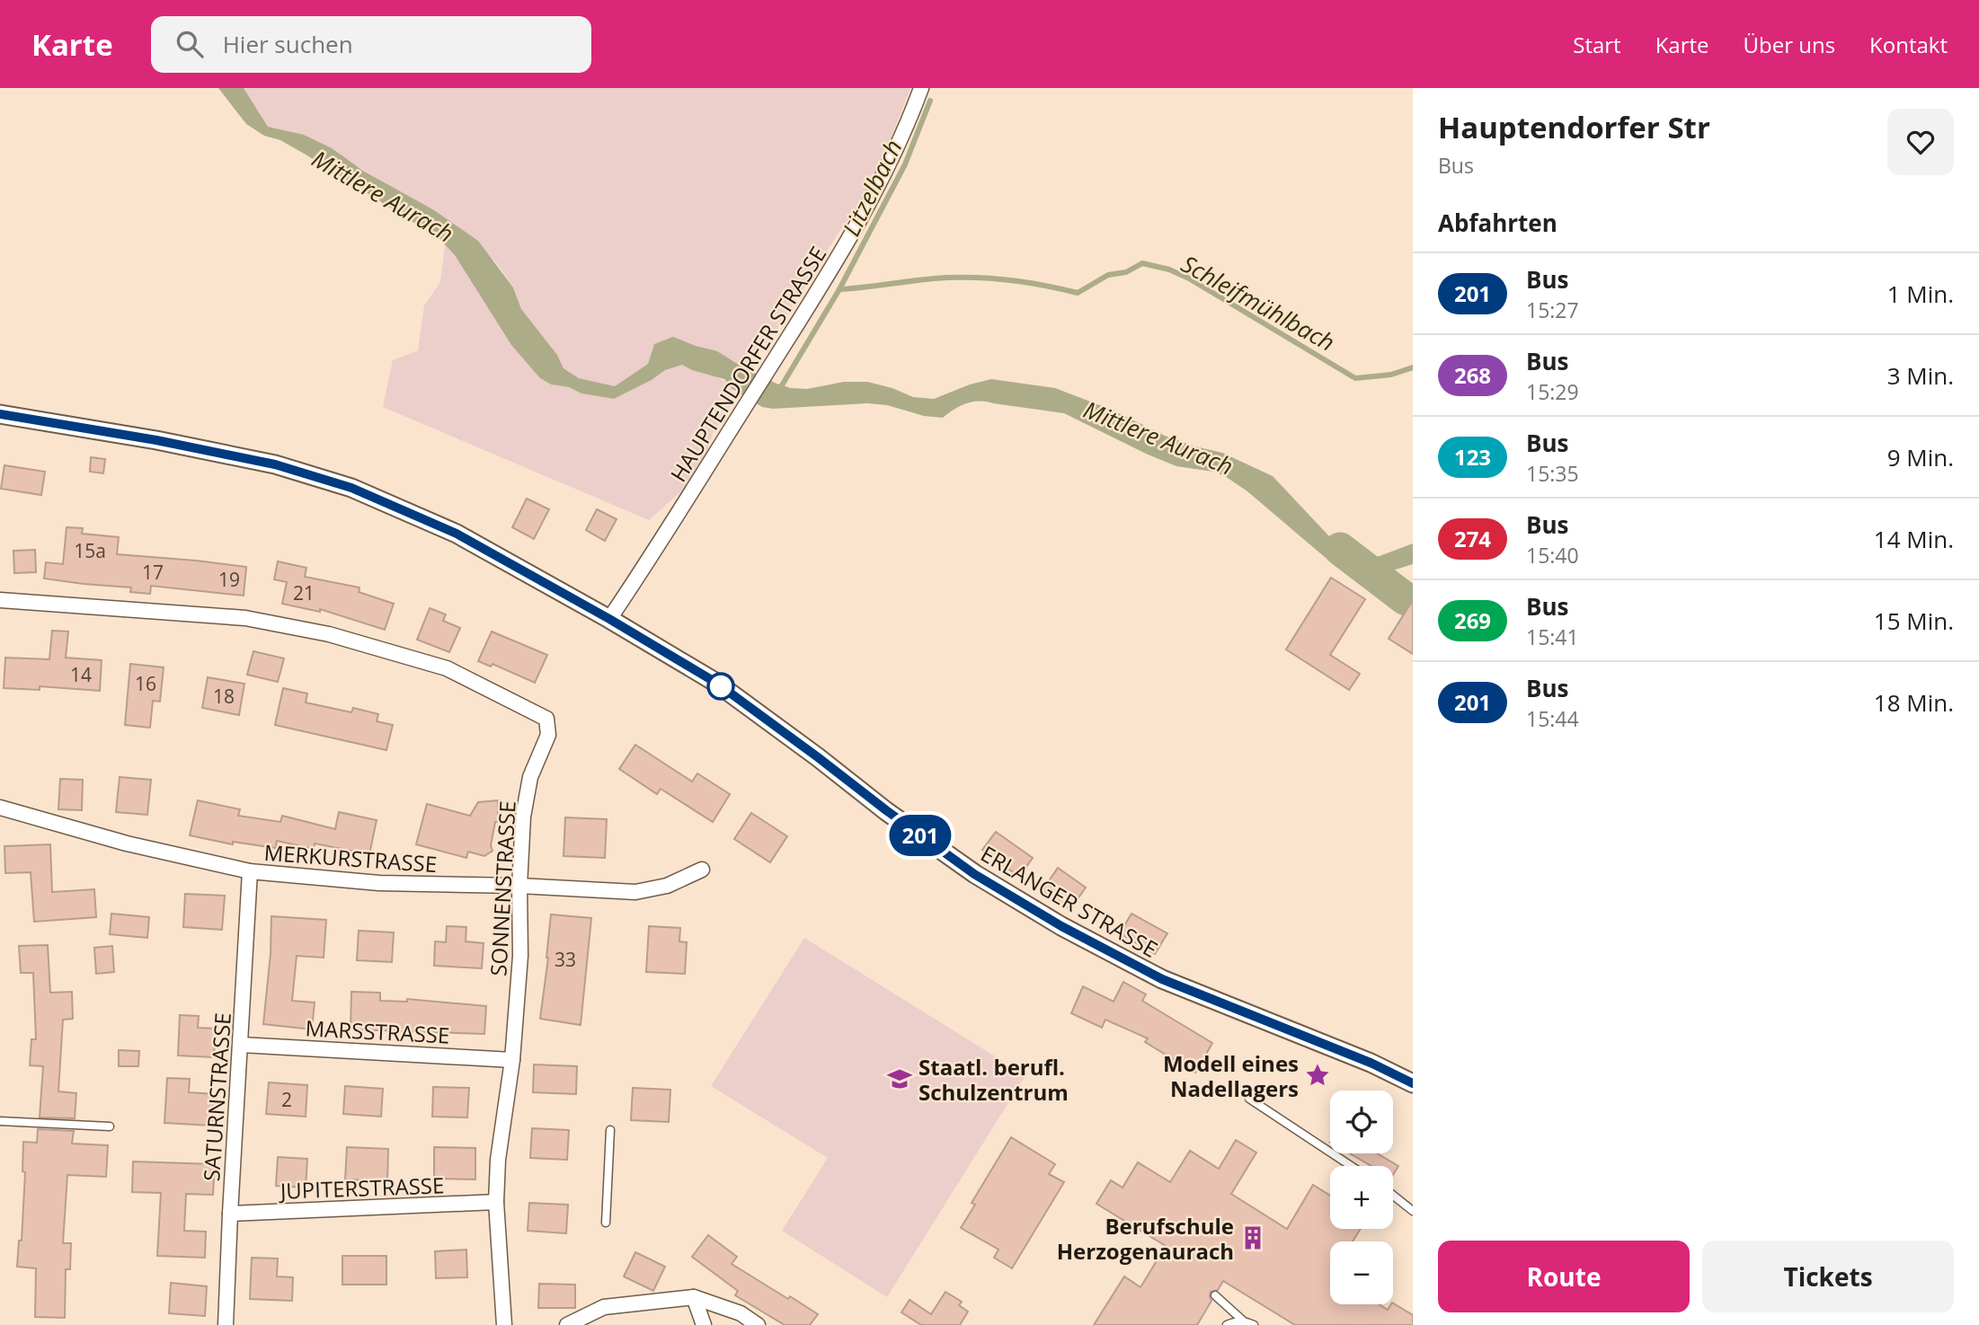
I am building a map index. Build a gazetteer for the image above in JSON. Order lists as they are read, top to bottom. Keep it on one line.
{"streets":{"street":["HAUPTENDORFER STRASSE","MERKURSTRASSE","SONNENSTRASSE","ERLANGER STRASSE","MARSSTRASSE","SATURNSTRASSE","JUPITERSTRASSE"]},"crossings":[["HAUPTENDORFER STRASSE","ERLANGER STRASSE"],["MERKURSTRASSE","SONNENSTRASSE"],["MERKURSTRASSE","SATURNSTRASSE"],["SONNENSTRASSE","MARSSTRASSE"],["SONNENSTRASSE","JUPITERSTRASSE"],["MARSSTRASSE","SATURNSTRASSE"],["SATURNSTRASSE","JUPITERSTRASSE"]],"water":["Litzelbach","Mittlere Aurach","Schleifmühlbach"],"places":{"place":["Modell eines Nadellagers"],"school or university":["Staatl. berufl. Schulzentrum"],"building":["Berufschule Herzogenaurach"]},"lines":["bus line 201"],"house_numbers":["15a","17","19","21","14","16","18","33","2"],"page":{"header":"Karte","search":"Hier suchen","nav":["Start","Karte","Über uns","Kontakt"],"on_map":"201","heading":[["Hauptendorfer Str","Bus"],"Abfahrten"],"list":[{"mark":"201","name":"Bus","note":"15:27","value":"1 Min."},{"mark":"268","name":"Bus","note":"15:29","value":"3 Min."},{"mark":"123","name":"Bus","note":"15:35","value":"9 Min."},{"mark":"274","name":"Bus","note":"15:40","value":"14 Min."},{"mark":"269","name":"Bus","note":"15:41","value":"15 Min."},{"mark":"201","name":"Bus","note":"15:44","value":"18 Min."}],"map_buttons":["+","−"],"buttons":["Route","Tickets"]}}
